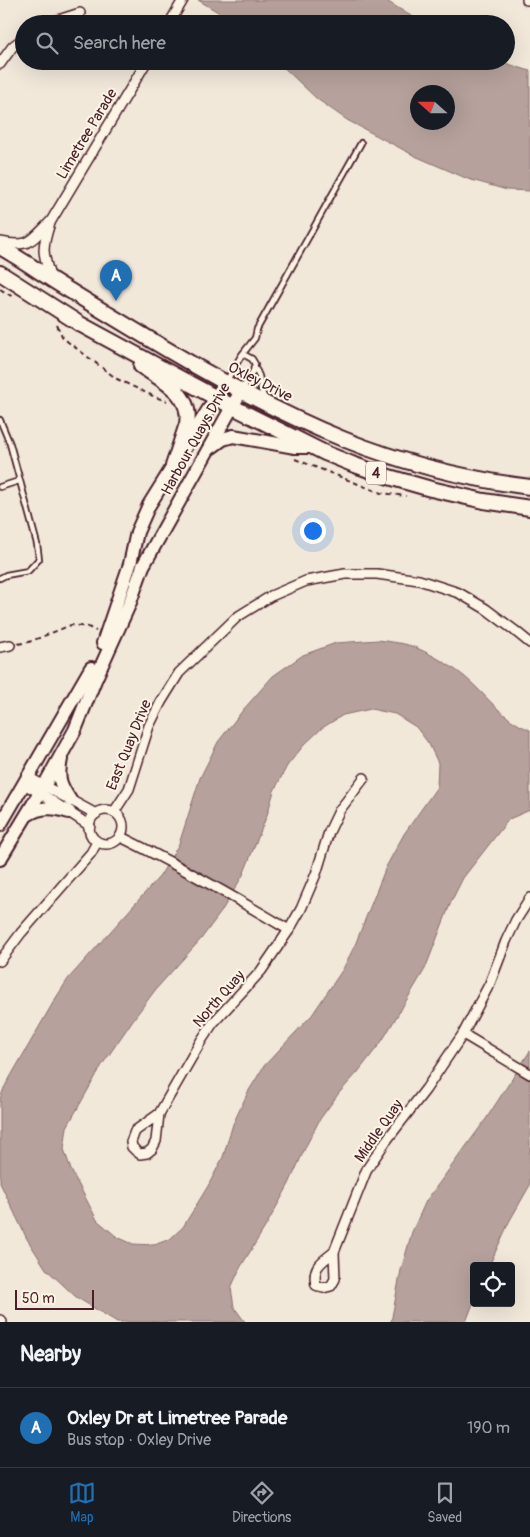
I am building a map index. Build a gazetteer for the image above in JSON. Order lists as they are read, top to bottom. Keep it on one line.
{"streets":{"main road":["Oxley Drive","4"],"street":["Limetree Parade","Harbour Quays Drive","East Quay Drive","North Quay","Middle Quay"]},"crossings":[["Limetree Parade","Oxley Drive"],["Oxley Drive","Harbour Quays Drive"],["Harbour Quays Drive","4"]],"scale_bar":"50 m","north":"left","page":{"search":"Search here","pins":"A","scale":"50 m","heading":"Nearby","list":[{"mark":"A","name":"Oxley Dr at Limetree Parade","note":"Bus stop · Oxley Drive","value":"190 m"}],"nav":["Map","Directions","Saved"]}}
